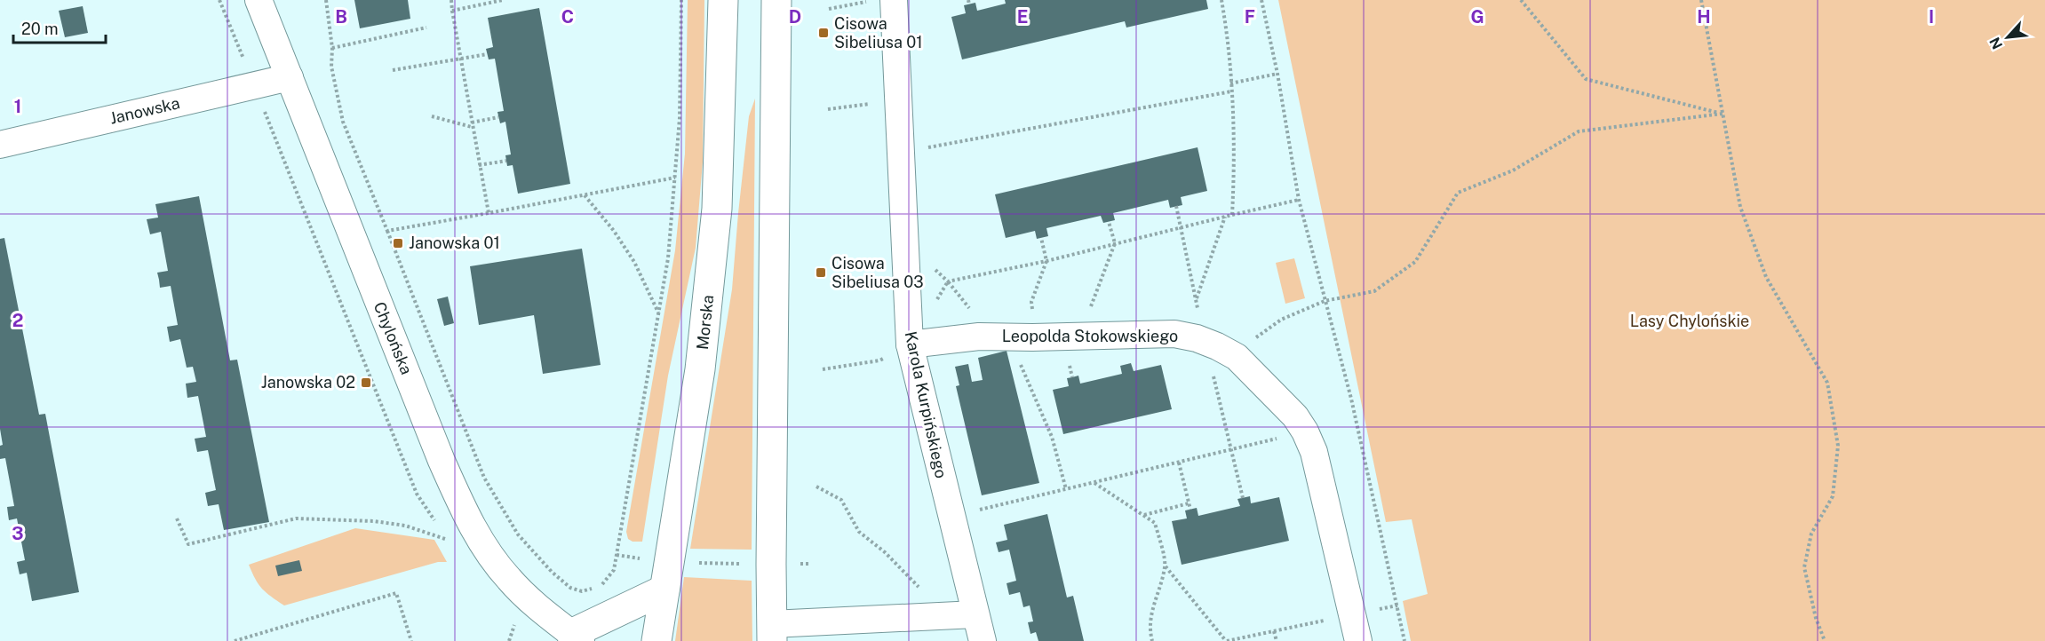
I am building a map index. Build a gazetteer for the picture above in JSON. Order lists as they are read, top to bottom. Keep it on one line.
{"streets":{"main road":["Morska"],"street":["Janowska","Leopolda Stokowskiego","Chylońska","Karola Kurpińskiego"]},"crossings":[["Janowska","Chylońska"],["Leopolda Stokowskiego","Karola Kurpińskiego"]],"parks":["Lasy Chylońskie"],"places":{"transit":["Cisowa Sibeliusa 01","Janowska 01","Cisowa Sibeliusa 03","Janowska 02"]},"scale_bar":"20 m","north":"bottom left","grid":{"columns":["B","C","D","E","F","G","H","I"],"rows":["1","2","3"]}}
